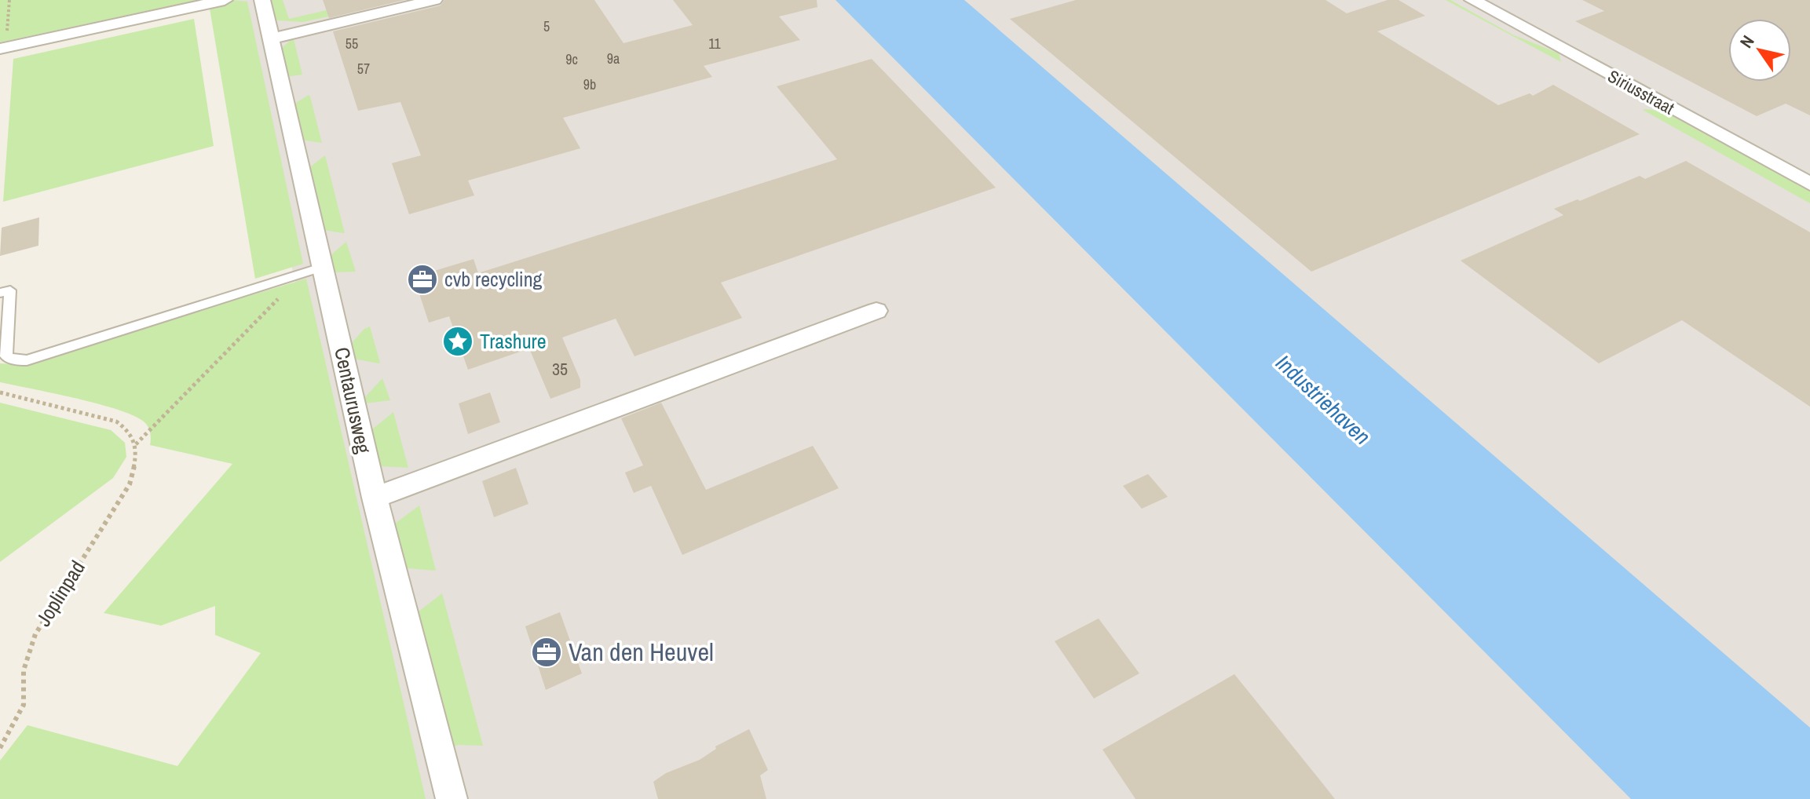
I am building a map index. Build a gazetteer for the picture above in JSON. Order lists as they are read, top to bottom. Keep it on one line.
{"streets":{"street":["Siriusstraat","Centaurusweg"],"path":["Joplinpad"]},"water":["Industriehaven"],"places":{"office":["cvb recycling","Van den Heuvel"],"place":["Trashure"]},"house_numbers":["5","55","11","9a","9c","57","9b","35"],"north":"top left"}
